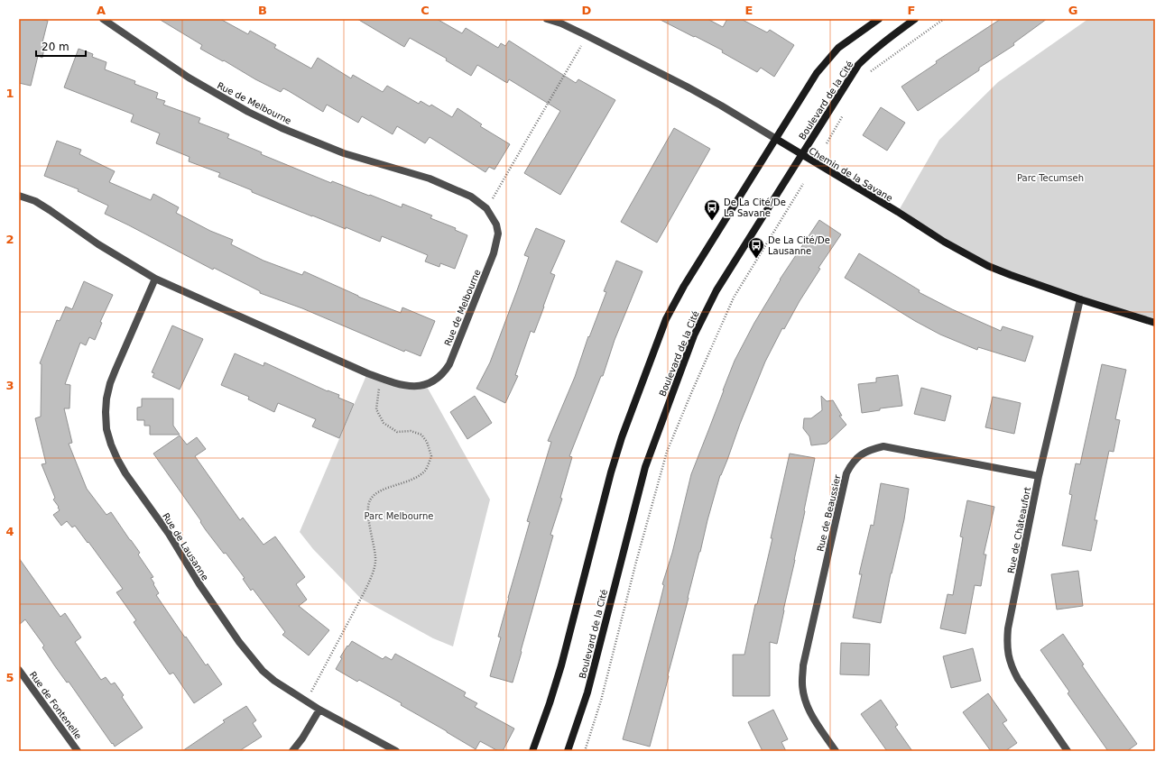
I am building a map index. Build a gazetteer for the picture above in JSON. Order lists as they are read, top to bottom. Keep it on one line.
{"streets":{"street":["Boulevard de la Cité","Rue de Melbourne","Chemin de la Savane","Rue de Beaussier","Rue de Châteaufort","Rue de Lausanne","Rue de Fontenelle"]},"crossings":[["Boulevard de la Cité","Chemin de la Savane"],["Rue de Melbourne","Rue de Lausanne"],["Chemin de la Savane","Rue de Châteaufort"],["Rue de Beaussier","Rue de Châteaufort"]],"parks":["Parc Tecumseh","Parc Melbourne"],"places":{"bus stop":["De La Cité/De La Savane","De La Cité/De Lausanne"]},"scale_bar":"20 m","grid":{"columns":["A","B","C","D","E","F","G"],"rows":["1","2","3","4","5"]}}
